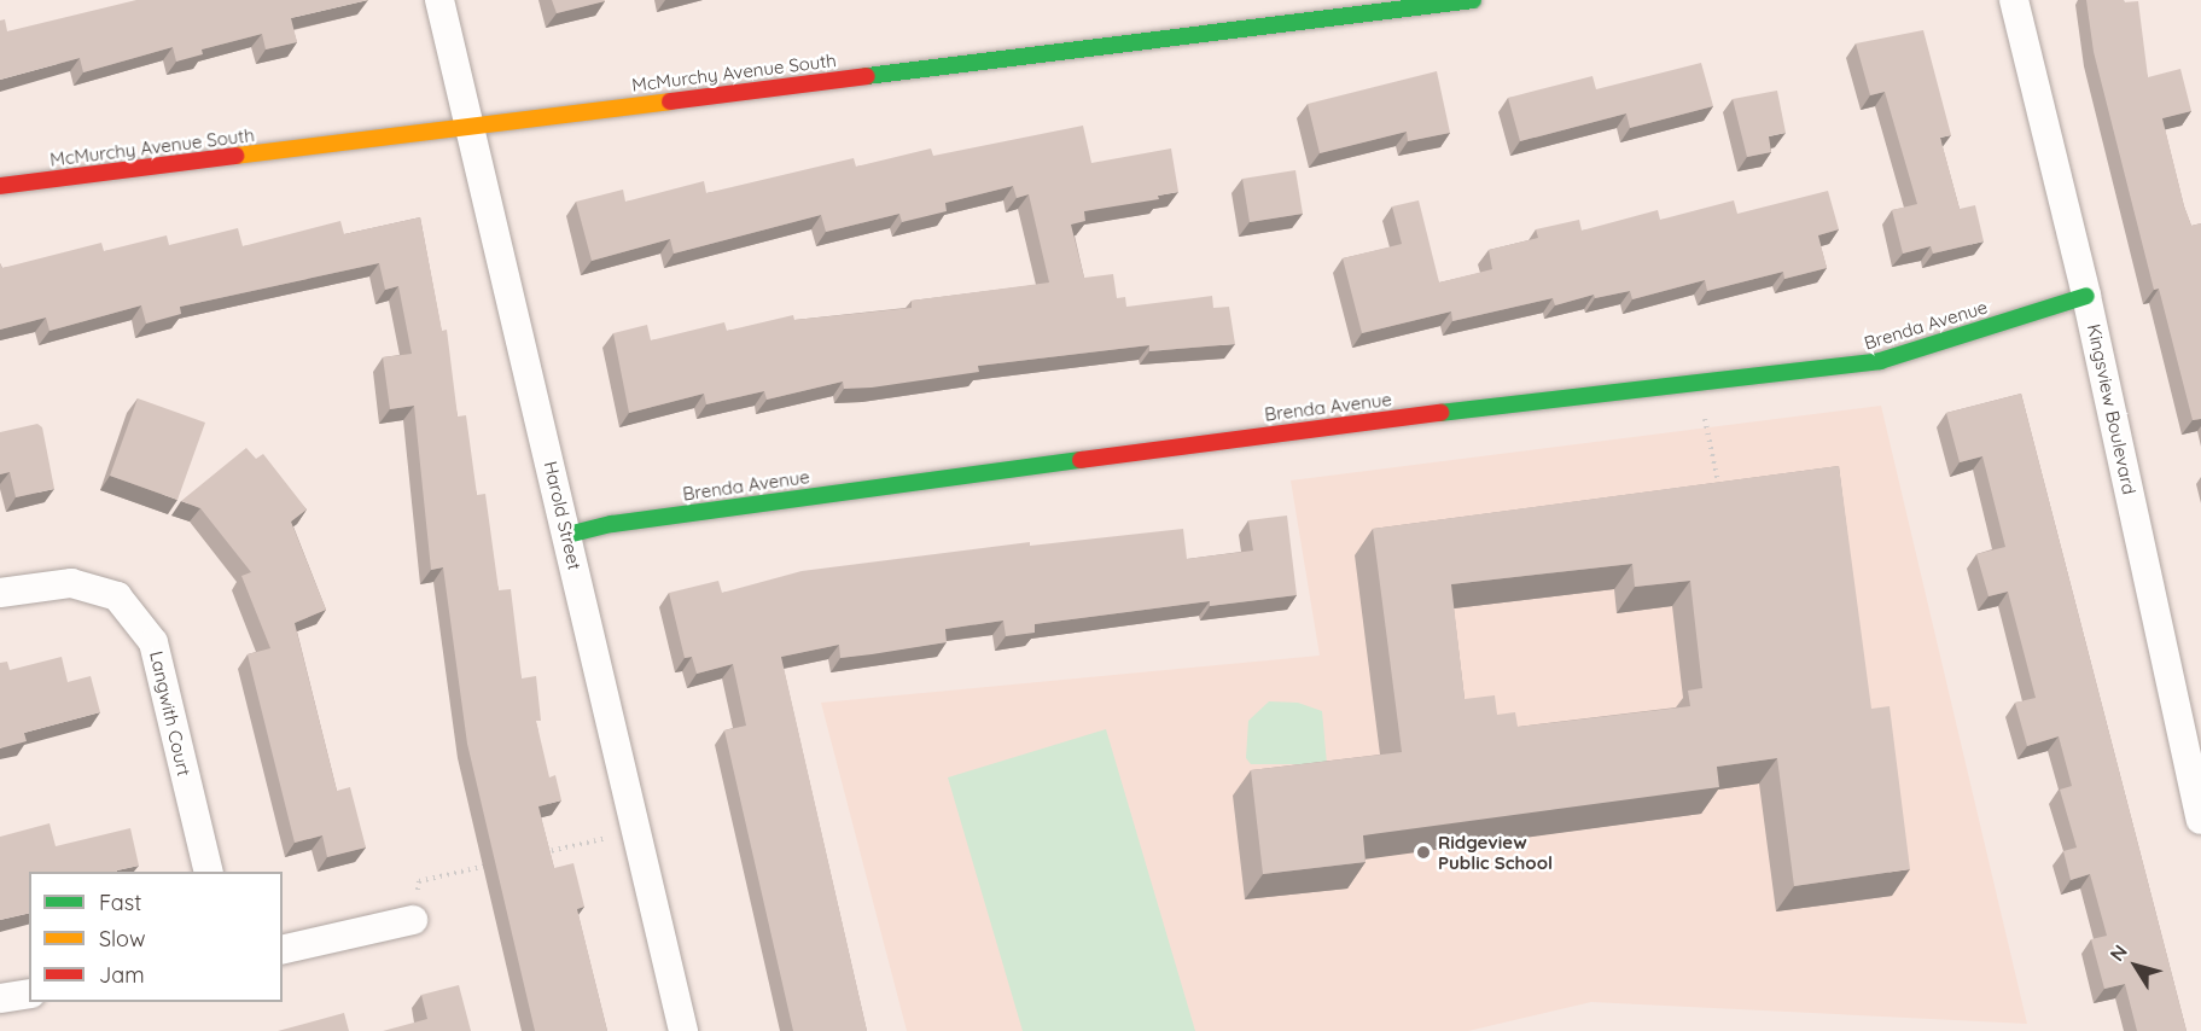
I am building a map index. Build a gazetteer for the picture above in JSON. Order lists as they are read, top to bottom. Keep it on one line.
{"streets":{"street":["McMurchy Avenue South","Brenda Avenue","Kingsview Boulevard","Harold Street","Langwith Court"]},"crossings":[["McMurchy Avenue South","Harold Street"],["Brenda Avenue","Kingsview Boulevard"],["Brenda Avenue","Harold Street"]],"places":["Ridgeview Public School"],"legend":["Fast","Slow","Jam"],"north":"top left"}
